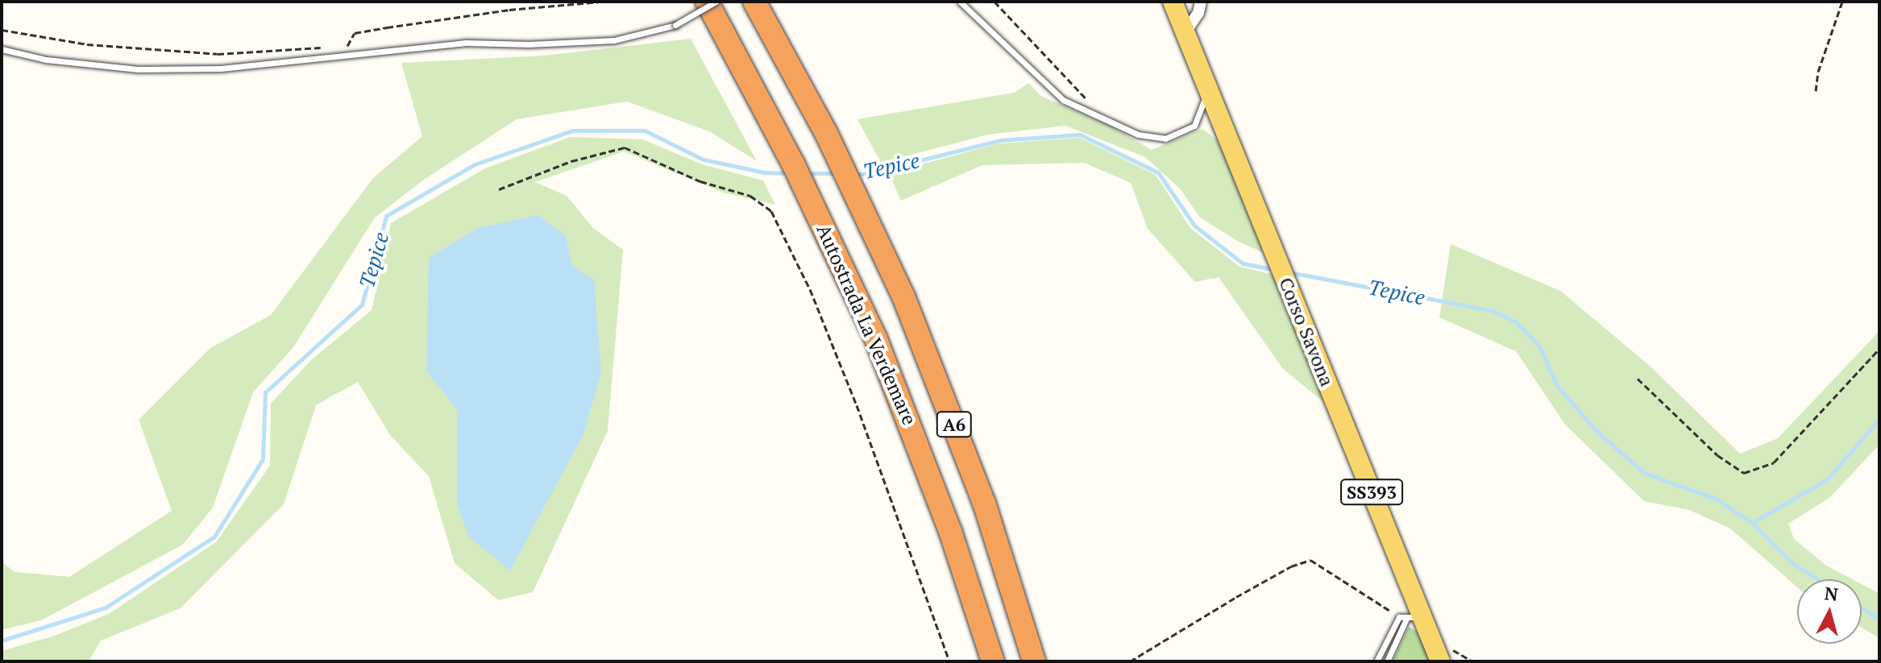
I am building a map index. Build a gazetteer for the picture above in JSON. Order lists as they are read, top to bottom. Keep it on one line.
{"streets":{"highway":["Autostrada La Verdemare","A6"],"main road":["Corso Savona","SS393"]},"water":["Tepice"],"north":"top"}
